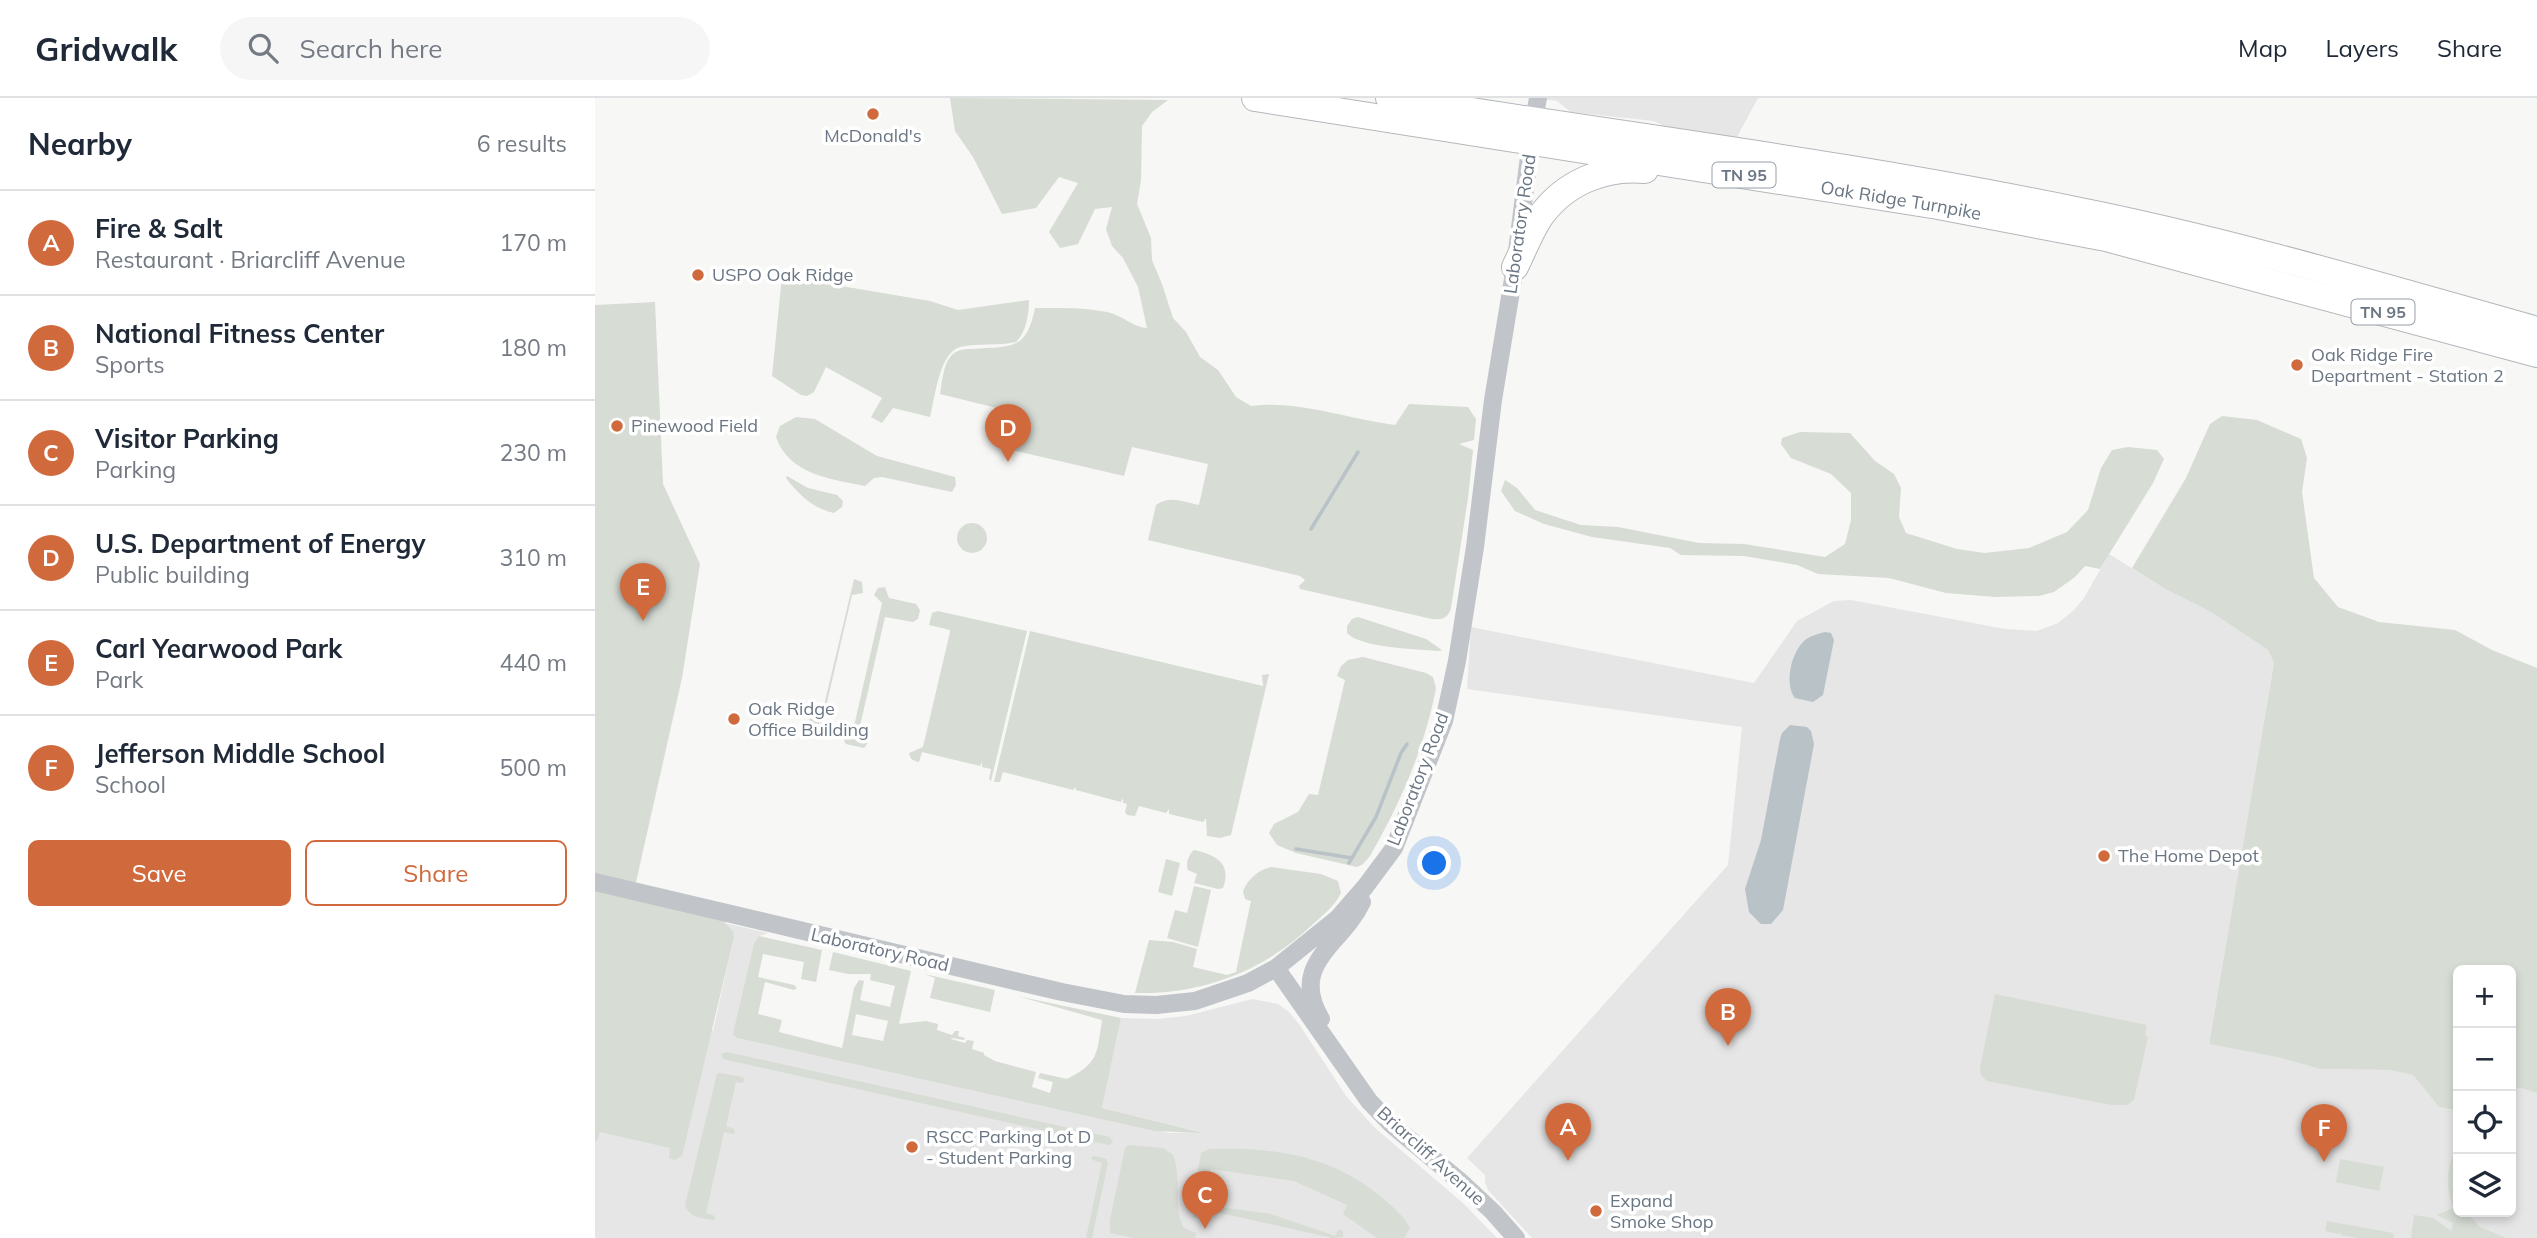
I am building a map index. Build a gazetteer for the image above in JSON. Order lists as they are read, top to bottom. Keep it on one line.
{"streets":{"highway":["TN 95","Oak Ridge Turnpike"],"street":["Laboratory Road","Briarcliff Avenue"]},"crossings":[["Oak Ridge Turnpike","Laboratory Road"],["Laboratory Road","Briarcliff Avenue"]],"places":["McDonald's","USPO Oak Ridge","Oak Ridge Fire Department - Station 2","Pinewood Field","Oak Ridge Office Building","The Home Depot","RSCC Parking Lot D - Student Parking","Expand Smoke Shop"],"page":{"header":"Gridwalk","search":"Search here","nav":["Map","Layers","Share"],"heading":["Nearby","6 results"],"list":[{"mark":"A","name":"Fire & Salt","note":"Restaurant · Briarcliff Avenue","value":"170 m"},{"mark":"B","name":"National Fitness Center","note":"Sports","value":"180 m"},{"mark":"C","name":"Visitor Parking","note":"Parking","value":"230 m"},{"mark":"D","name":"U.S. Department of Energy","note":"Public building","value":"310 m"},{"mark":"E","name":"Carl Yearwood Park","note":"Park","value":"440 m"},{"mark":"F","name":"Jefferson Middle School","note":"School","value":"500 m"}],"pins":["D","E","B","A","F","C"],"buttons":["Save","Share"],"map_buttons":["+","−"]}}
